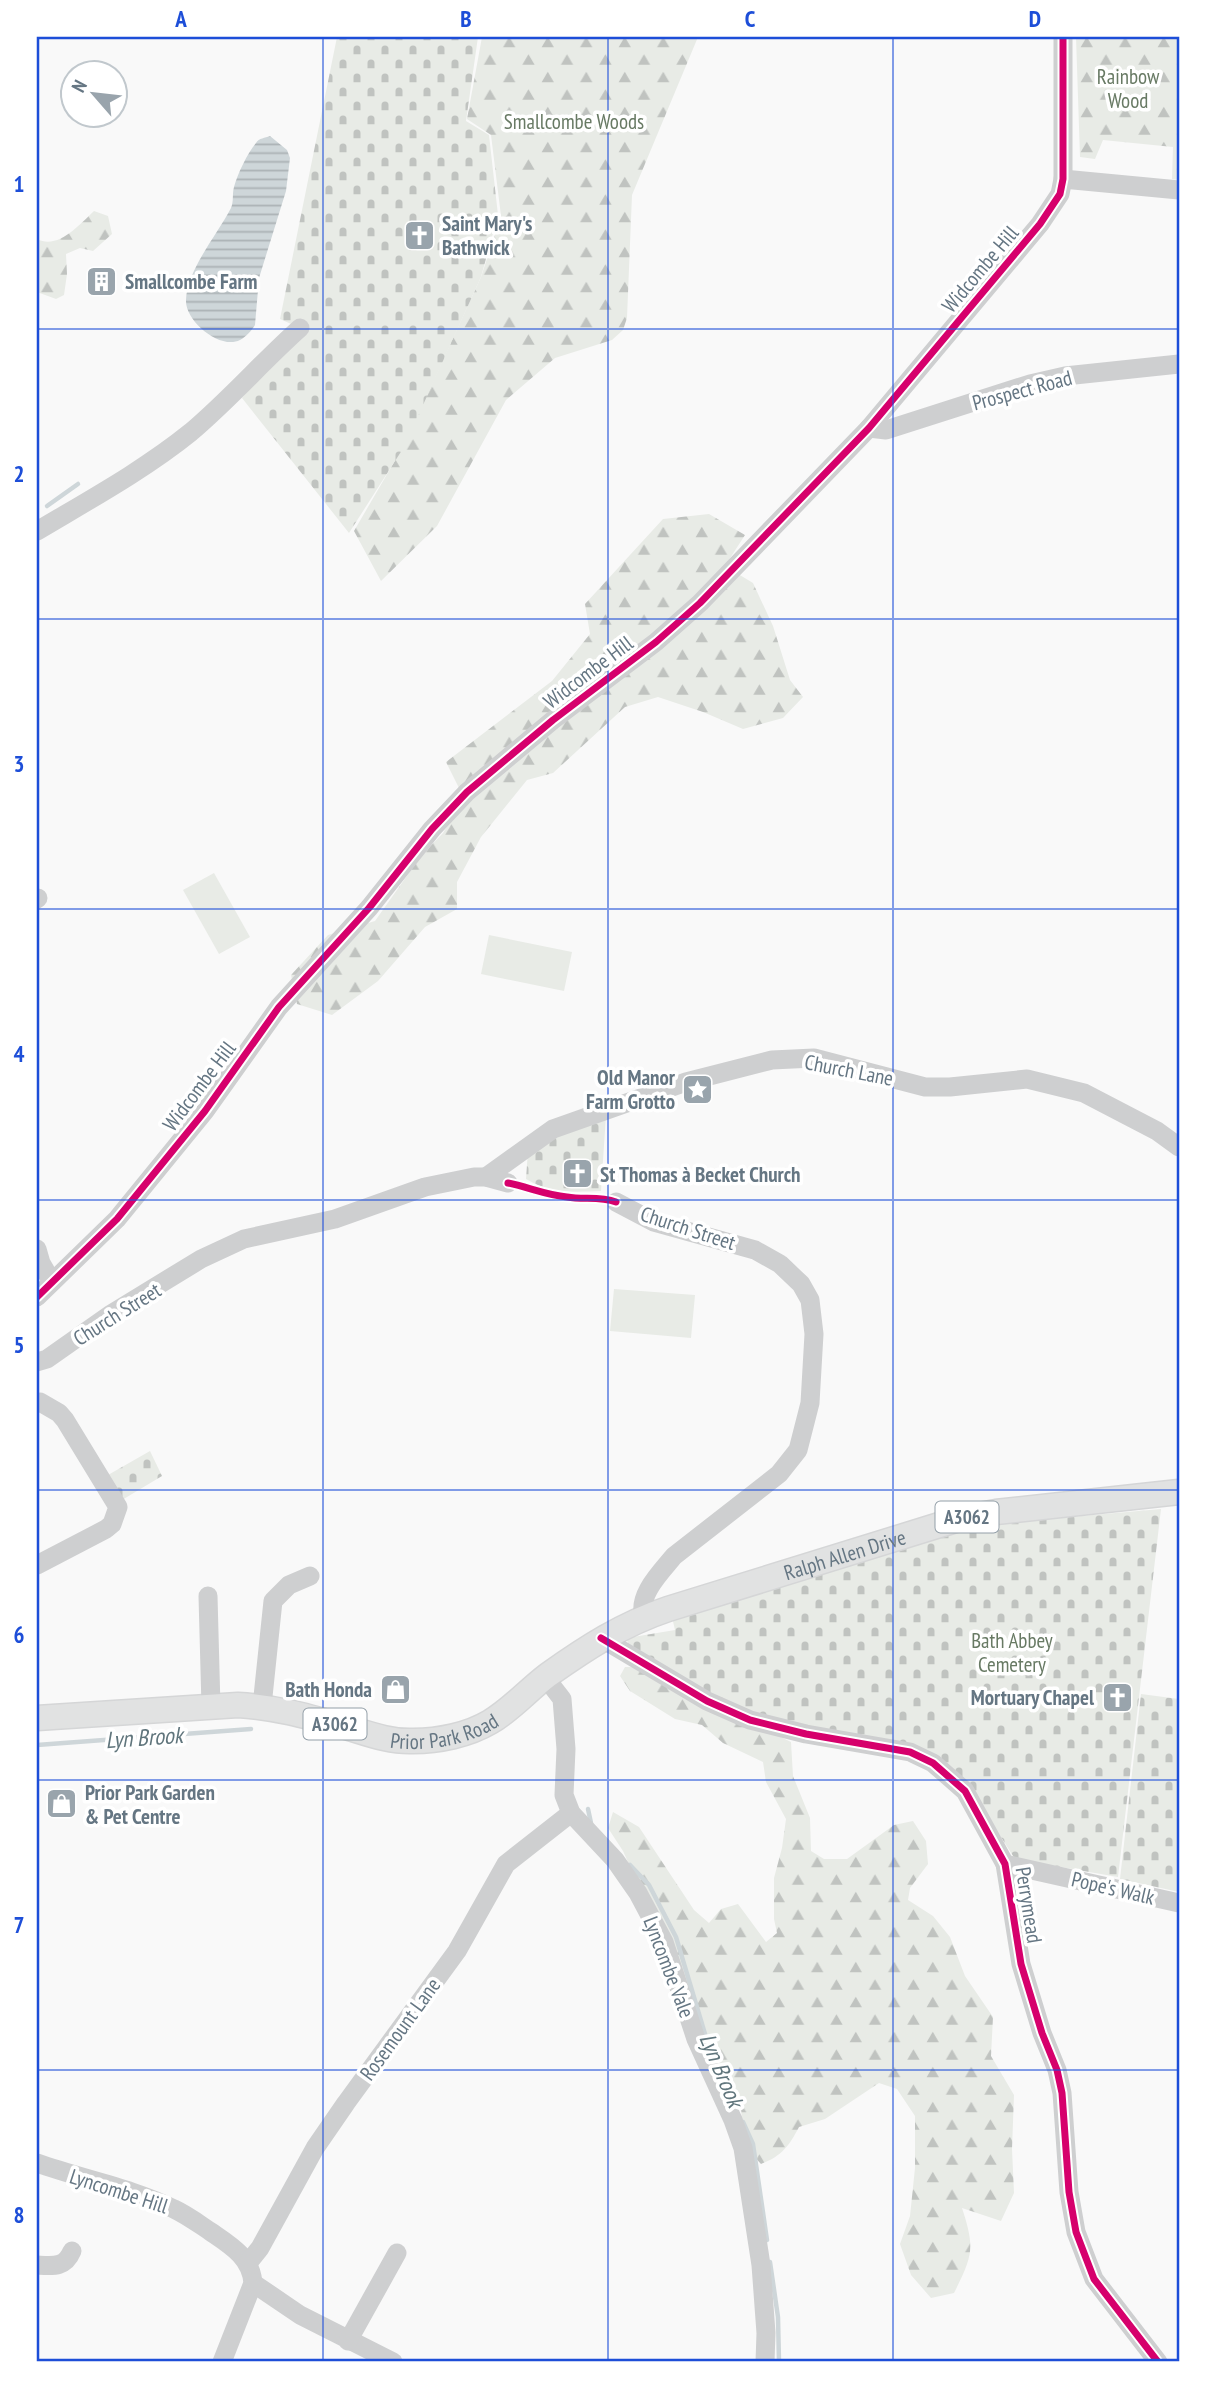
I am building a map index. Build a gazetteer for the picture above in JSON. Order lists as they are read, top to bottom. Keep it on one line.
{"streets":{"main road":["A3062","Ralph Allen Drive","Prior Park Road"],"street":["Widcombe Hill","Prospect Road","Church Lane","Church Street","Pope's Walk","Perrymead","Lyncombe Vale","Rosemount Lane","Lyncombe Hill"]},"crossings":[["Widcombe Hill","Prospect Road"],["Church Lane","Church Street"],["Church Street","Ralph Allen Drive"],["Ralph Allen Drive","Prior Park Road"],["Ralph Allen Drive","Perrymead"],["Prior Park Road","Perrymead"],["Pope's Walk","Perrymead"],["Lyncombe Vale","Rosemount Lane"],["Rosemount Lane","Lyncombe Hill"]],"water":["Lyn Brook"],"parks":["Rainbow Wood","Smallcombe Woods","Bath Abbey Cemetery"],"places":{"church":["Saint Mary's Bathwick","St Thomas à Becket Church","Mortuary Chapel"],"building":["Smallcombe Farm"],"place":["Old Manor Farm Grotto"],"shop":["Bath Honda","Prior Park Garden & Pet Centre"]},"north":"top left","grid":{"columns":["A","B","C","D"],"rows":["1","2","3","4","5","6","7","8"]}}
